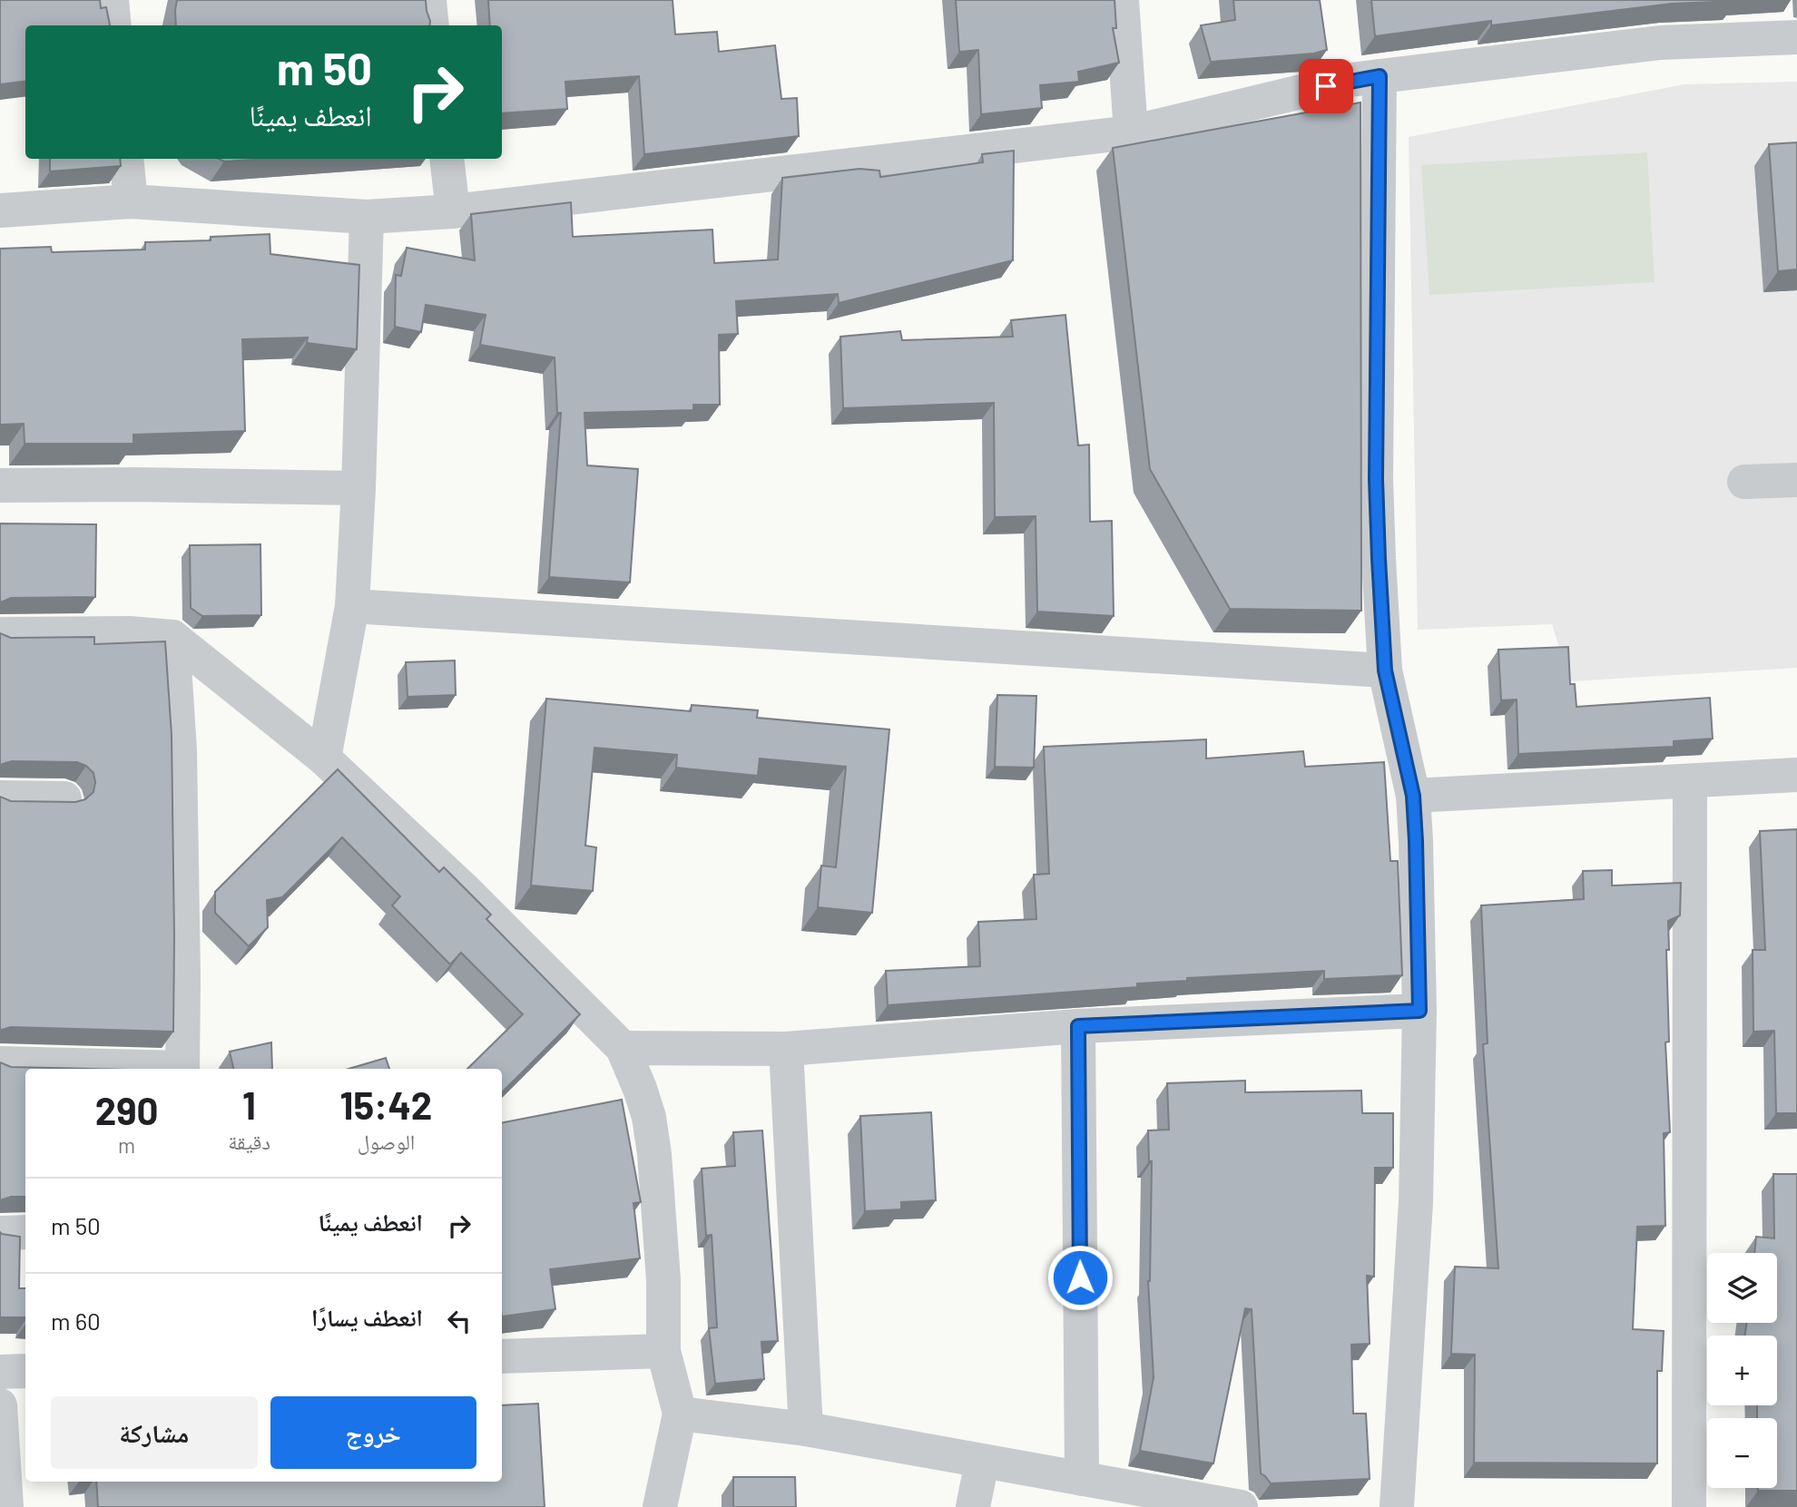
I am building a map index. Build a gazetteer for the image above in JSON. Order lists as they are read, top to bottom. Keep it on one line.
{"page":{"turn":["50 m","انعطف يمينًا"],"eta":["15:42","الوصول","1","دقيقة","290","m"],"list":[{"name":"انعطف يمينًا","value":"50 m"},{"name":"انعطف يسارًا","value":"60 m"}],"map_buttons":["+","−"],"buttons":["خروج","مشاركة"]}}
